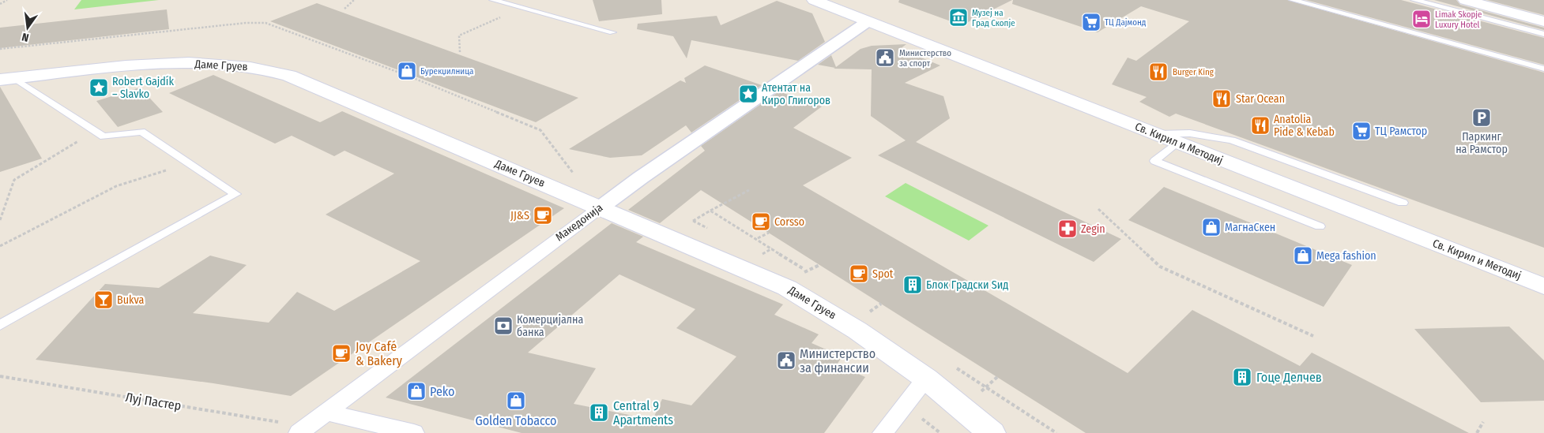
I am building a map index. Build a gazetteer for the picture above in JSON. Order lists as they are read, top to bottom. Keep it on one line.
{"streets":{"street":["Даме Груев","Св. Кирил и Методиј","Македонија"],"path":["Луј Пастер"]},"crossings":[["Даме Груев","Македонија"],["Св. Кирил и Методиј","Македонија"],["Македонија","Луј Пастер"]],"places":{"museum":["Музеј на Град Скопје"],"hotel":["Limak Skopje Luxury Hotel"],"supermarket":["ТЦ Дајмонд","ТЦ Рамстор"],"public building":["Министерство за спорт","Министерство за финансии"],"shop":["Бурекџилница","МагнаСкен","Mega fashion","Peko","Golden Tobacco"],"restaurant":["Burger King","Star Ocean","Anatolia Pide & Kebab"],"place":["Robert Gajdík – Slavko","Атентат на Киро Глигоров"],"parking":["Паркинг на Рамстор"],"cafe":["JJ&S","Corsso","Spot","Joy Café & Bakery"],"pharmacy":["Zegin"],"building":["Блок Градски Sид","Гоце Делчев","Central 9 Apartments"],"bar":["Bukva"],"bank":["Комерцијална банка"]},"north":"bottom"}
